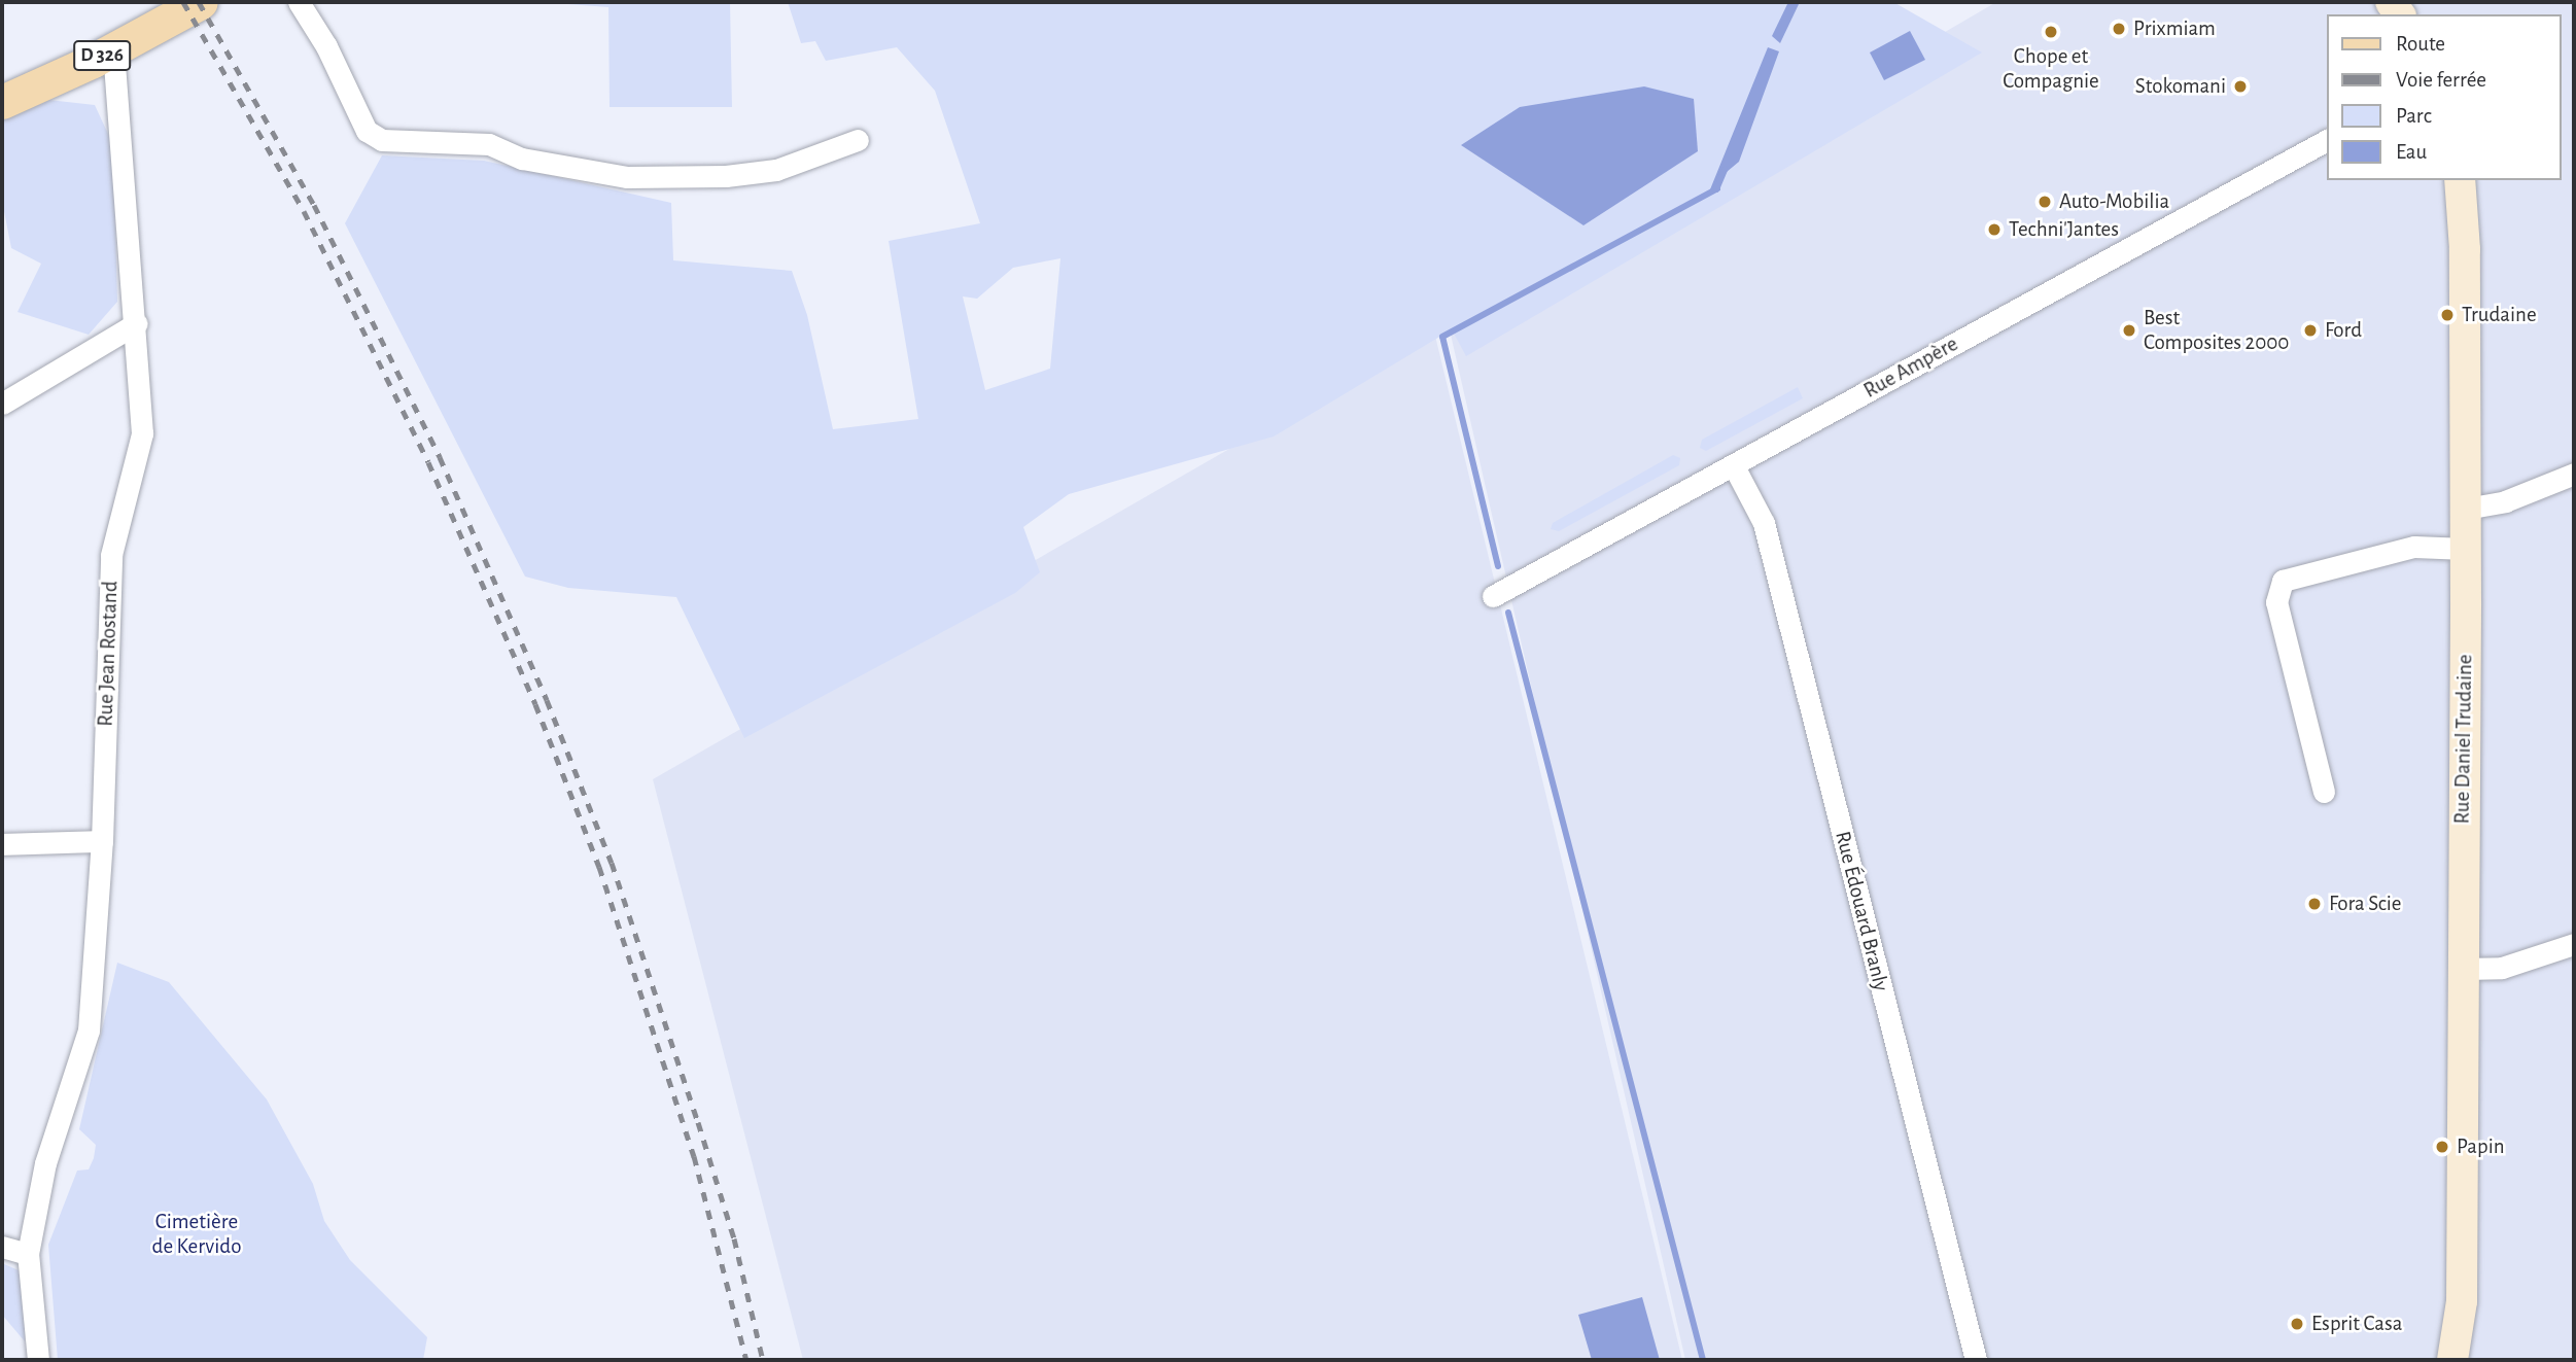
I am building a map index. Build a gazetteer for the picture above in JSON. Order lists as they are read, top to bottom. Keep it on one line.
{"streets":{"main road":["D 326","Rue Daniel Trudaine"],"street":["Rue Ampère","Rue Jean Rostand","Rue Édouard Branly"]},"crossings":[["D 326","Rue Jean Rostand"],["Rue Ampère","Rue Édouard Branly"]],"parks":["Cimetière de Kervido"],"places":["Prixmiam","Chope et Compagnie","Stokomani","Auto-Mobilia","Techni'Jantes","Trudaine","Best Composites 2000","Ford","Fora Scie","Papin","Esprit Casa"],"legend":["Route","Voie ferrée","Parc","Eau"]}
